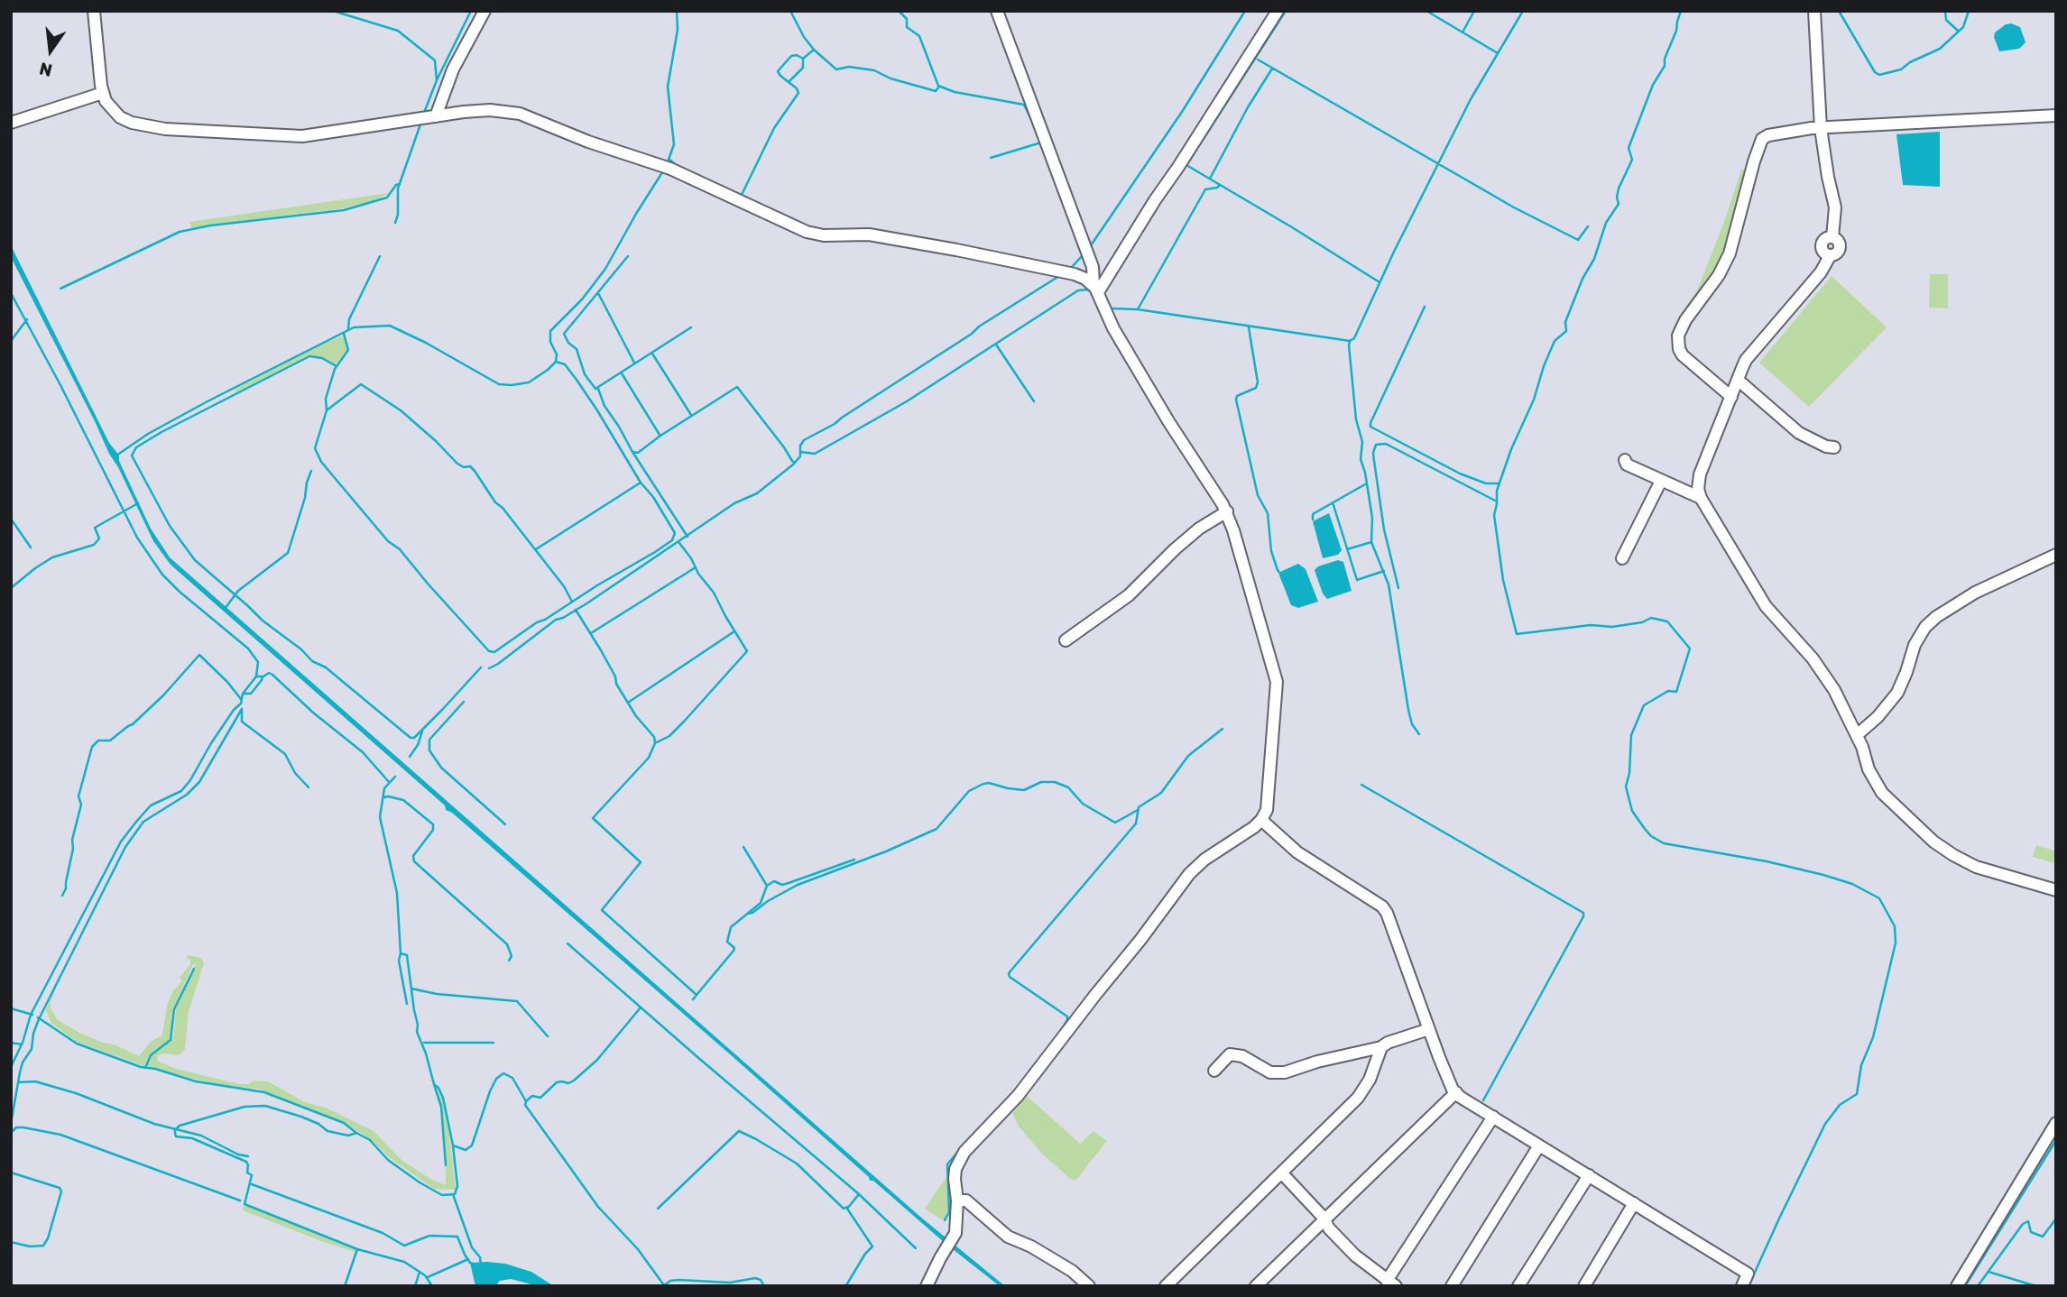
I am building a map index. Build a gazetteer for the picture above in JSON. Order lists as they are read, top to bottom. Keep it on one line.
{"north":"bottom"}
